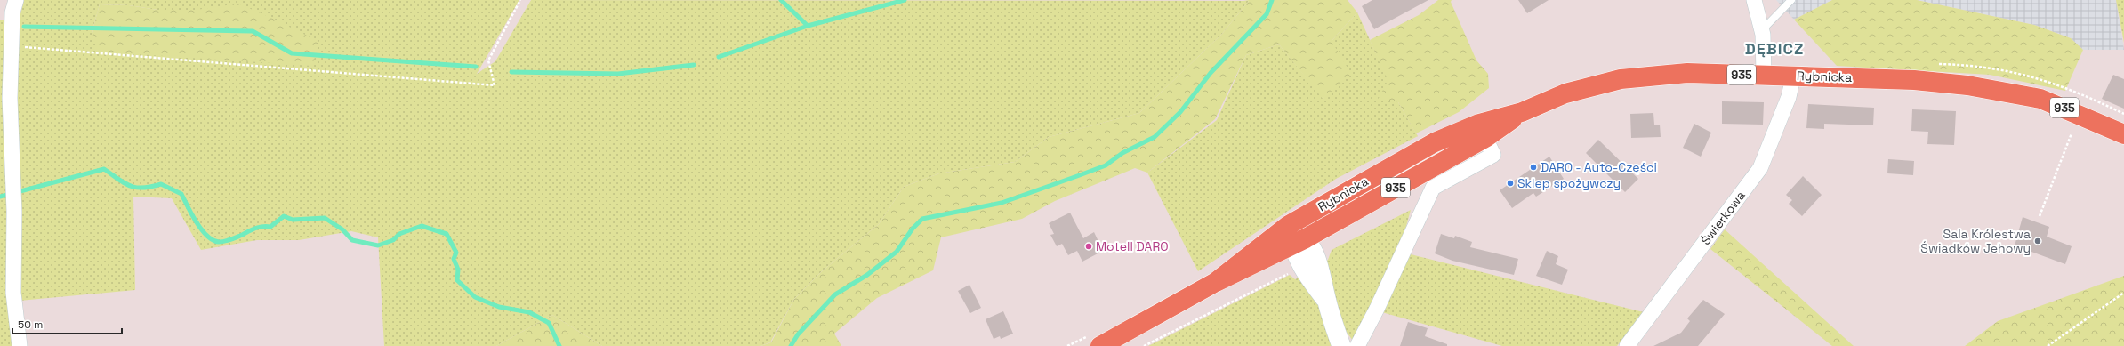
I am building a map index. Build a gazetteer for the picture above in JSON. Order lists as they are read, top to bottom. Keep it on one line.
{"streets":{"main road":["935","Rybnicka"],"street":["Świerkowa"]},"crossings":[["Rybnicka","Świerkowa"]],"districts":["DĘBICZ"],"places":["DARO - Auto-Części","Sklep spożywczy","Sala Królestwa Świadków Jehowy","Motell DARO"],"scale_bar":"50 m"}
